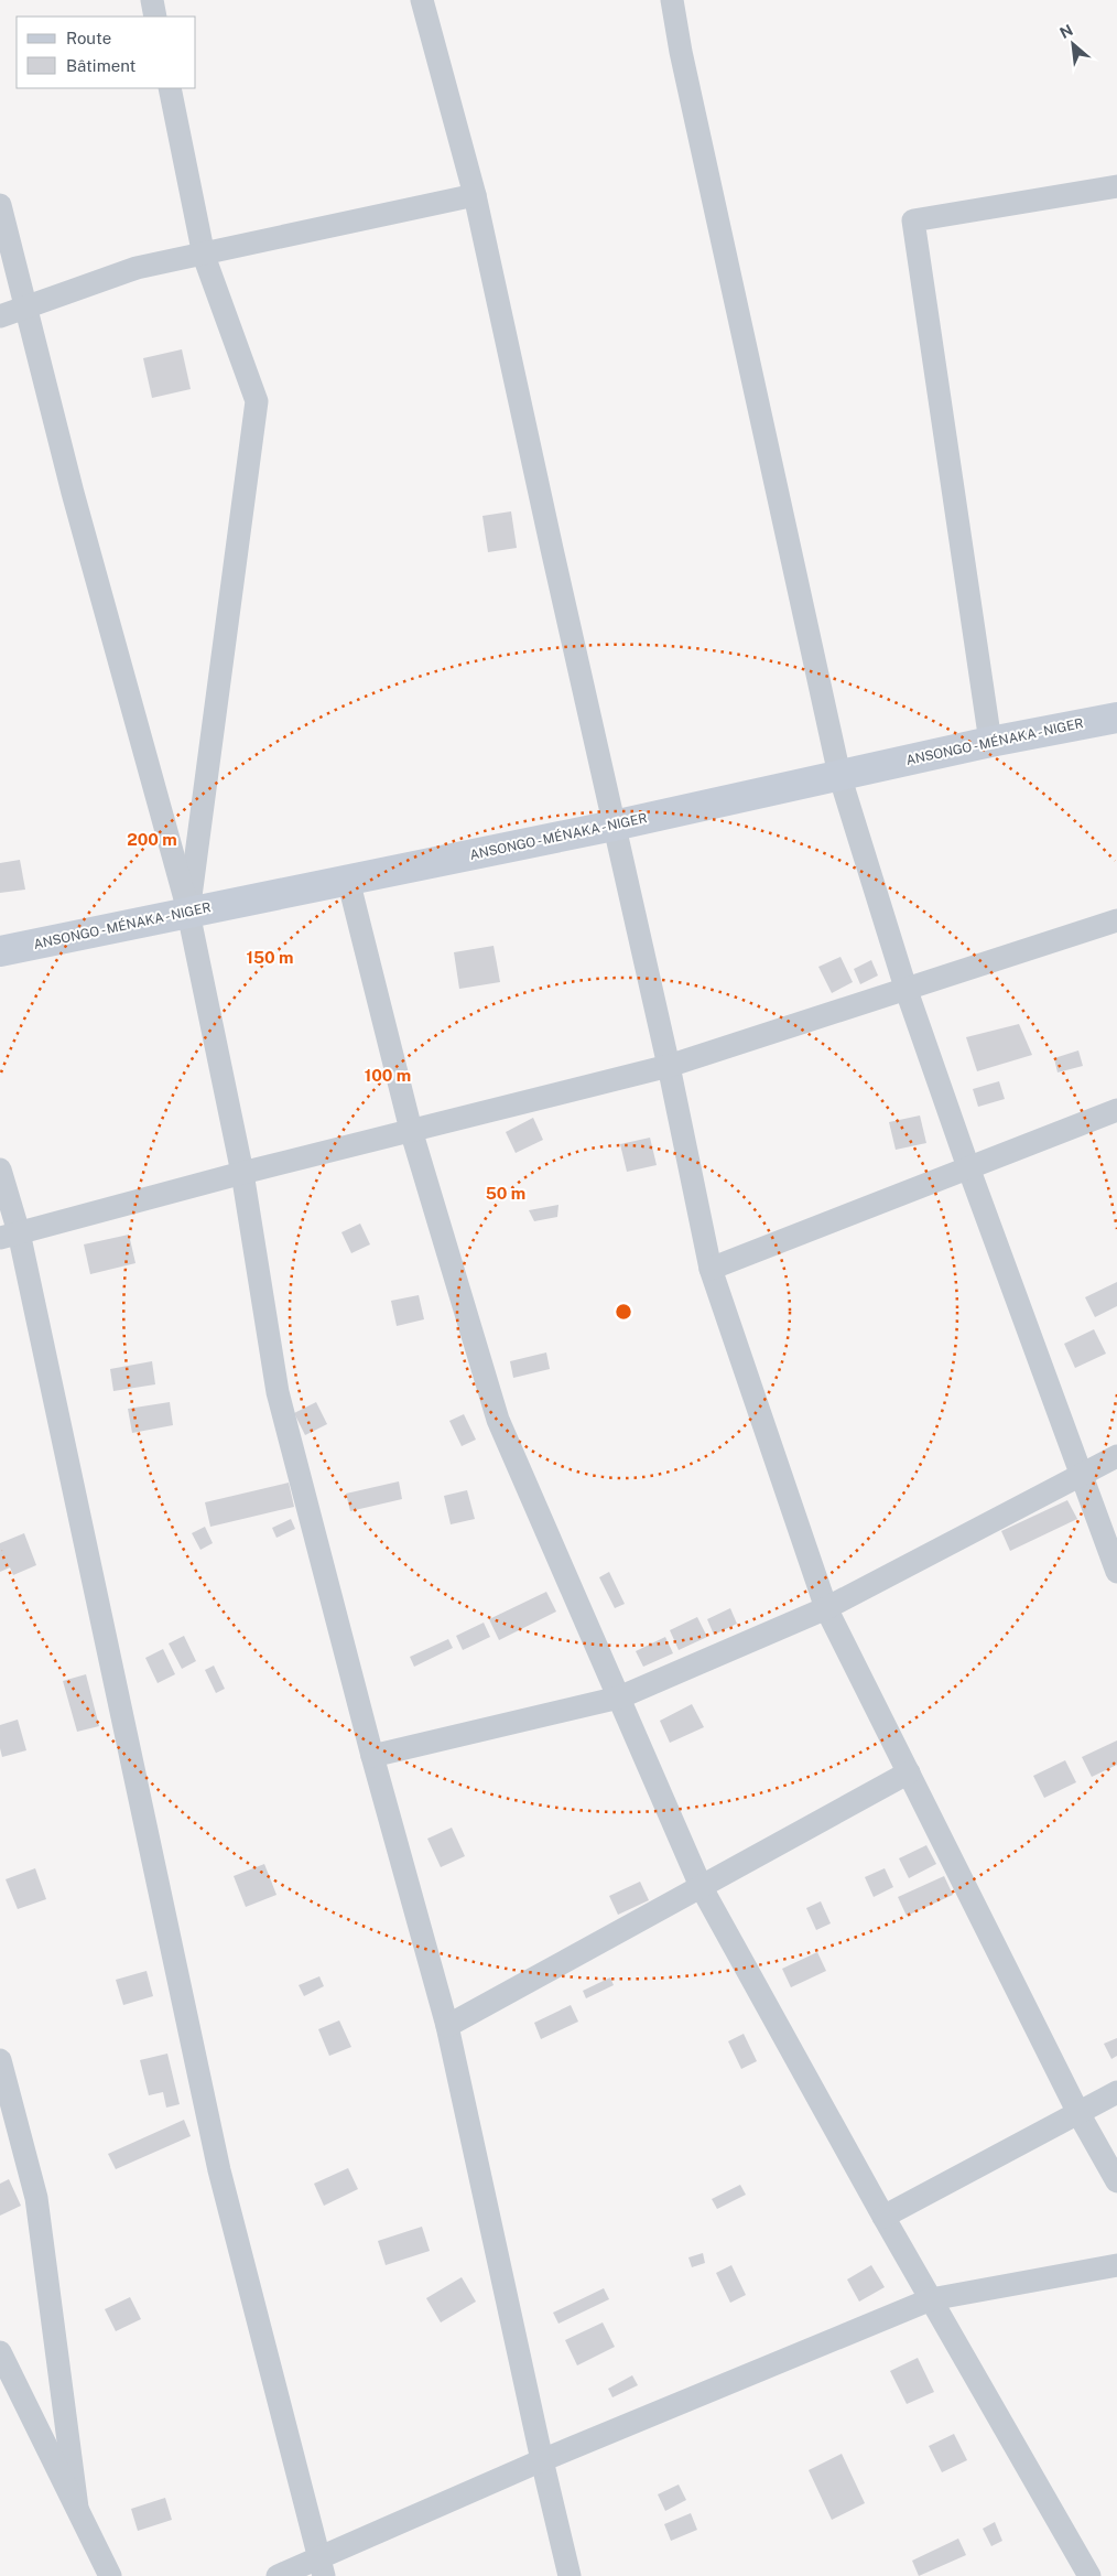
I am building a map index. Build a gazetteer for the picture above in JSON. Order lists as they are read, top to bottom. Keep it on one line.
{"streets":{"main road":["ANSONGO - MÉNAKA - NIGER"]},"legend":["Route","Bâtiment"],"north":"top left","rings":["200 m","150 m","100 m","50 m"]}
